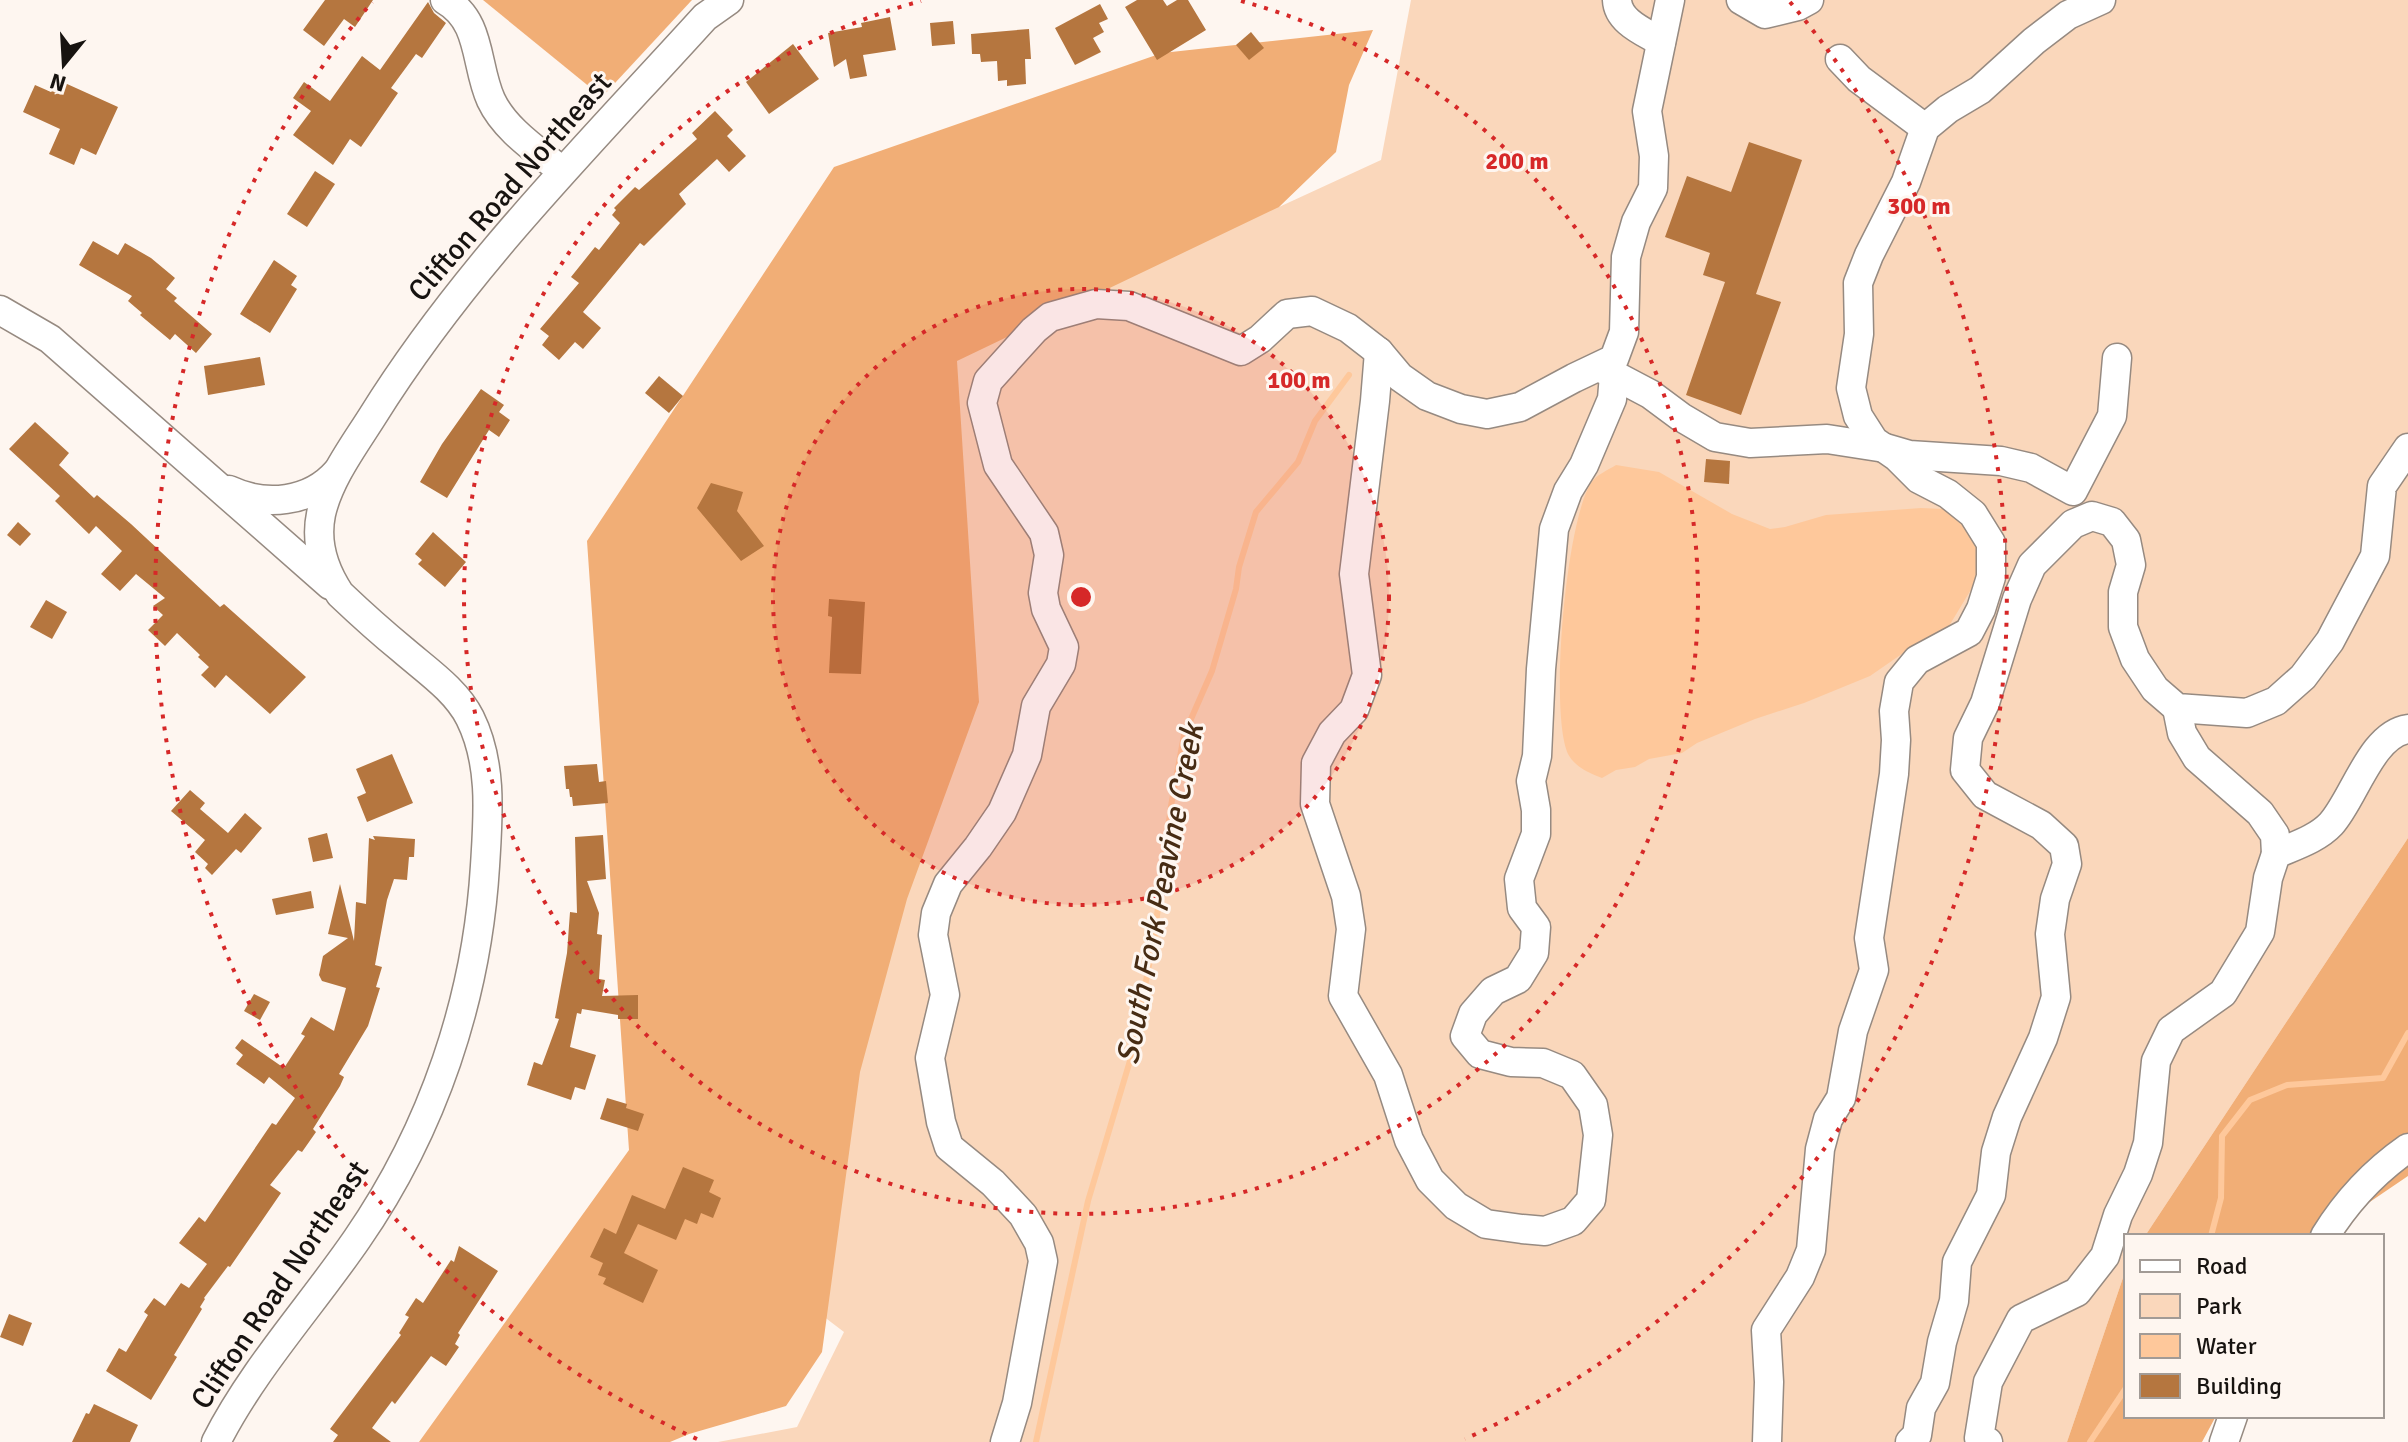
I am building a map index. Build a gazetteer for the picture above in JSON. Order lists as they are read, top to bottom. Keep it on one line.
{"streets":{"street":["Clifton Road Northeast"]},"water":["South Fork Peavine Creek"],"legend":["Road","Park","Water","Building"],"north":"bottom","rings":["200 m","300 m","100 m"]}
